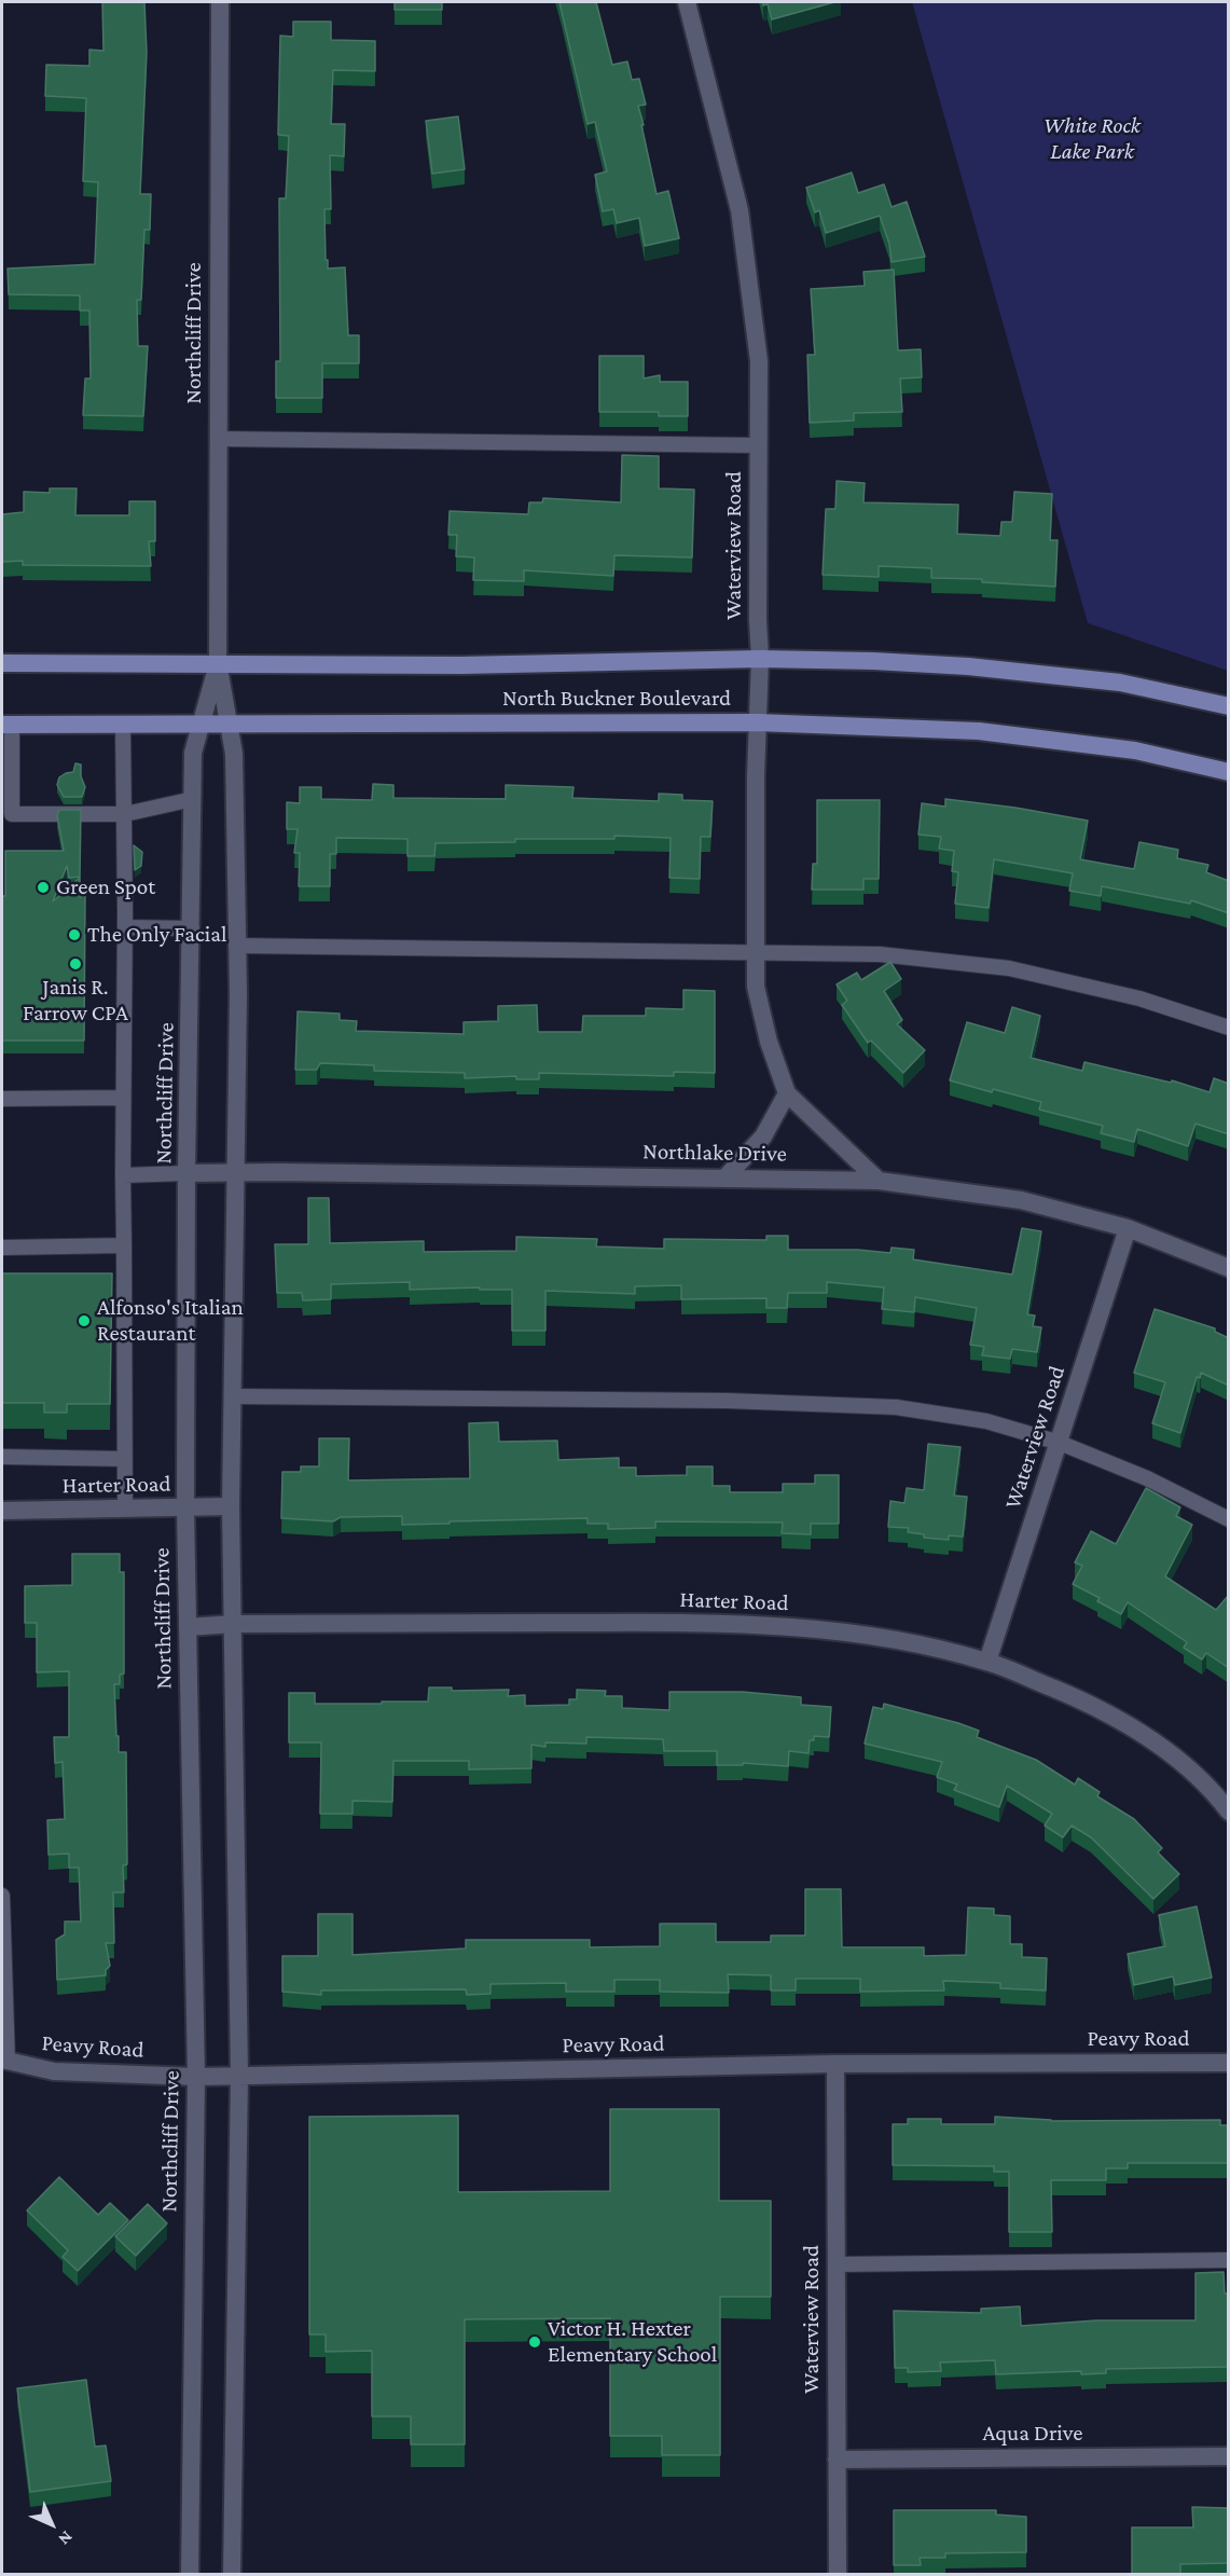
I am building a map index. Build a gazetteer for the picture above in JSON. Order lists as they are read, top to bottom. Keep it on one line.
{"streets":{"main road":["North Buckner Boulevard"],"street":["Northcliff Drive","Waterview Road","Northlake Drive","Harter Road","Peavy Road","Aqua Drive"]},"crossings":[["Northcliff Drive","North Buckner Boulevard"],["Northcliff Drive","Northlake Drive"],["Northcliff Drive","Harter Road"],["Northcliff Drive","Peavy Road"],["Waterview Road","North Buckner Boulevard"],["Waterview Road","Northlake Drive"],["Waterview Road","Harter Road"],["Waterview Road","Peavy Road"],["Waterview Road","Aqua Drive"]],"parks":["White Rock Lake Park"],"places":["Green Spot","The Only Facial","Janis R. Farrow CPA","Alfonso's Italian Restaurant","Victor H. Hexter Elementary School"],"north":"bottom right"}
